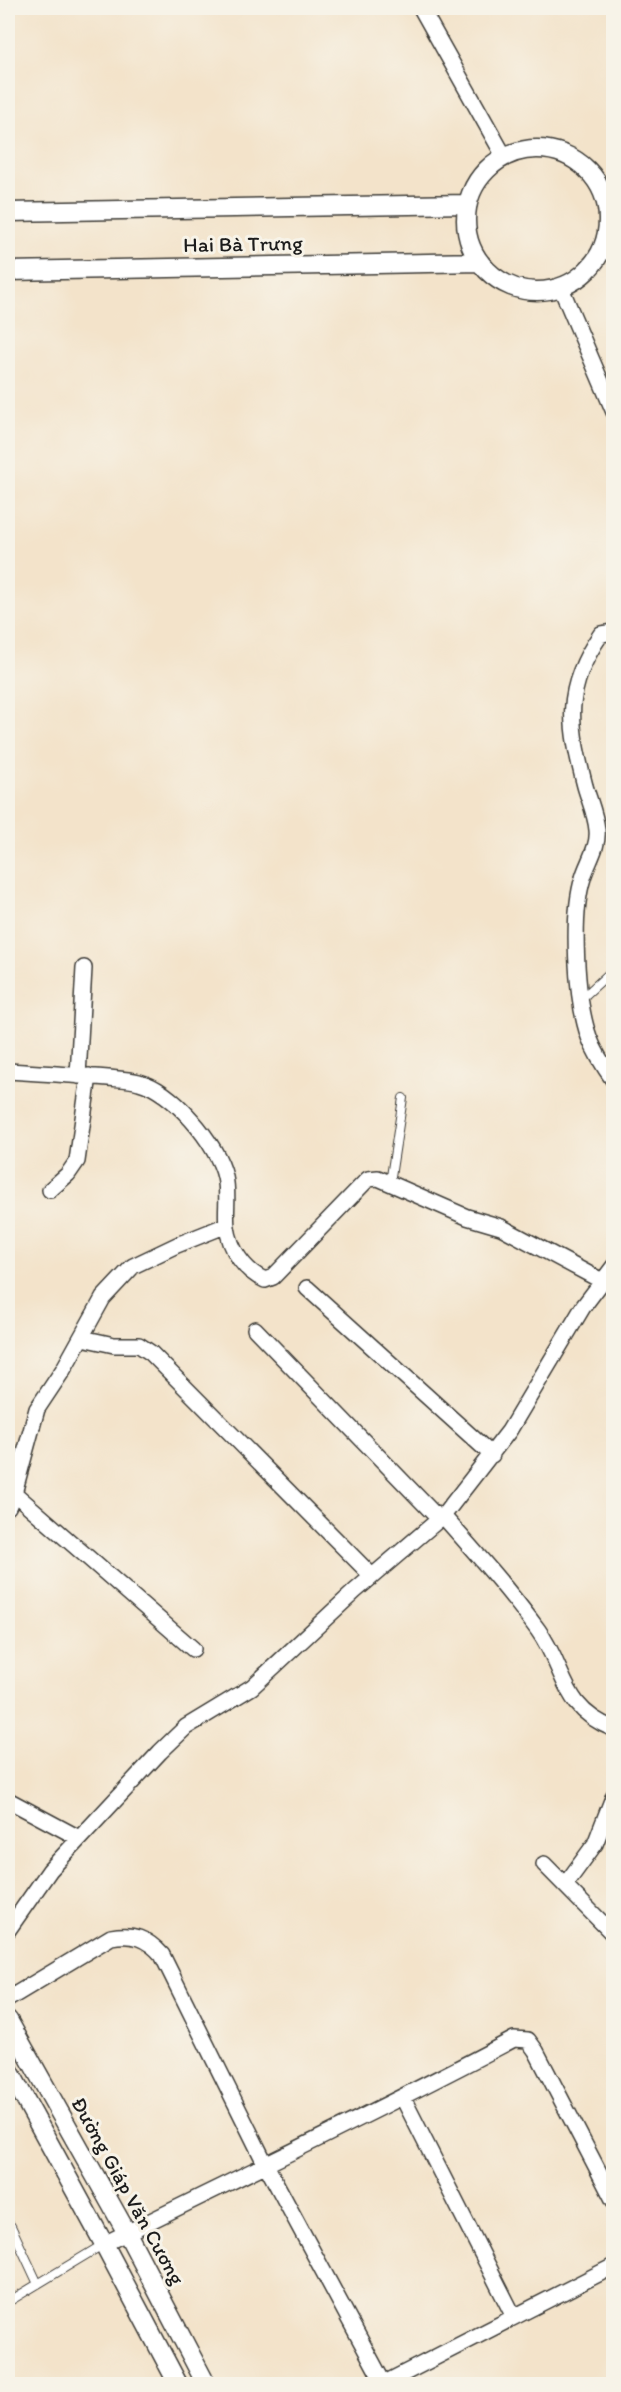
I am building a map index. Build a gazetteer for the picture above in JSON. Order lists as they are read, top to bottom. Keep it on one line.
{"streets":{"street":["Hai Bà Trưng","Đường Giáp Văn Cương"]}}
